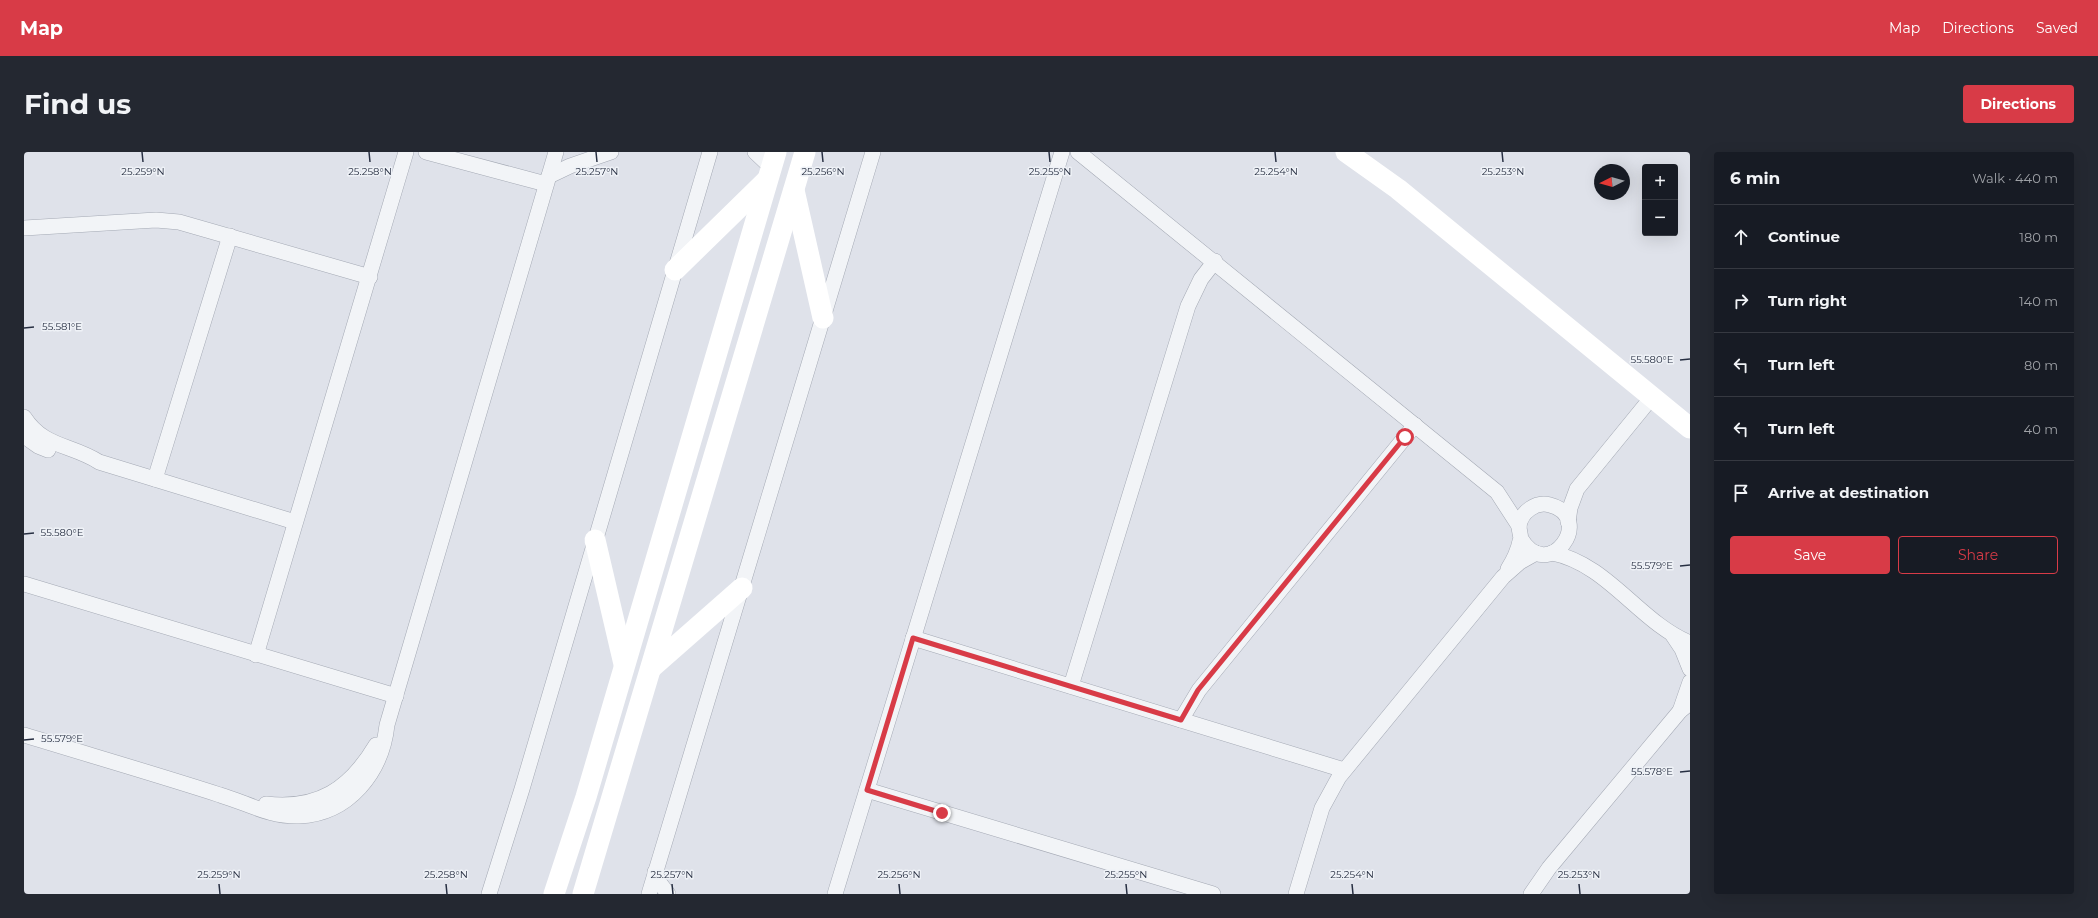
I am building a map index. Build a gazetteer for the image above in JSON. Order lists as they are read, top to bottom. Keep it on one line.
{"north":"left","page":{"header":"Map","nav":["Map","Directions","Saved"],"buttons":["Directions",["Save","Share"]],"title":"Find us","heading":["6 min","Walk · 440 m"],"map_buttons":["+","−"],"list":[["Continue","180 m"],["Turn right","140 m"],["Turn left","80 m"],["Turn left","40 m"],"Arrive at destination"]},"coordinates":["25.259°N","25.258°N","25.257°N","25.256°N","25.255°N","25.254°N","25.253°N","55.581°E","55.580°E","55.579°E","55.578°E"]}
